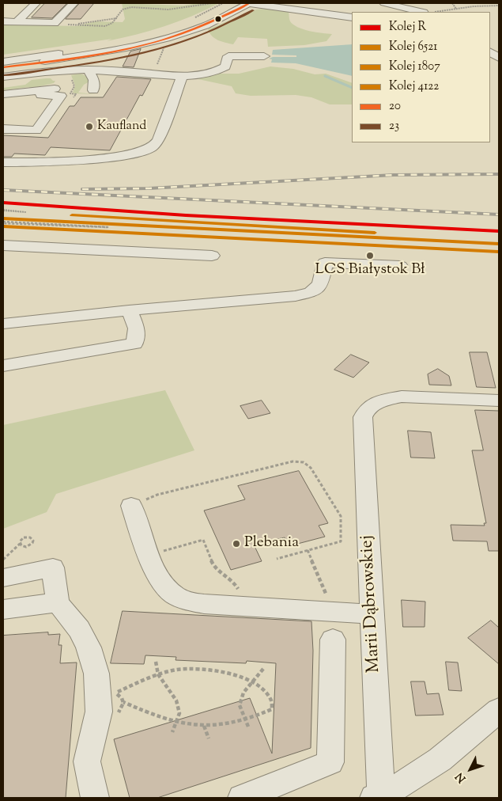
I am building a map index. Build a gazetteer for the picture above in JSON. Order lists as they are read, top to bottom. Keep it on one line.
{"streets":{"street":["Marii Dąbrowskiej"]},"places":["Kaufland","LCS Białystok Bł","Plebania"],"lines":["transit line 20","transit line 23","rail line R","rail line 4122","rail line 6521","rail line 1807"],"legend":["Kolej R","Kolej 6521","Kolej 1807","Kolej 4122","20","23"],"north":"bottom left"}
